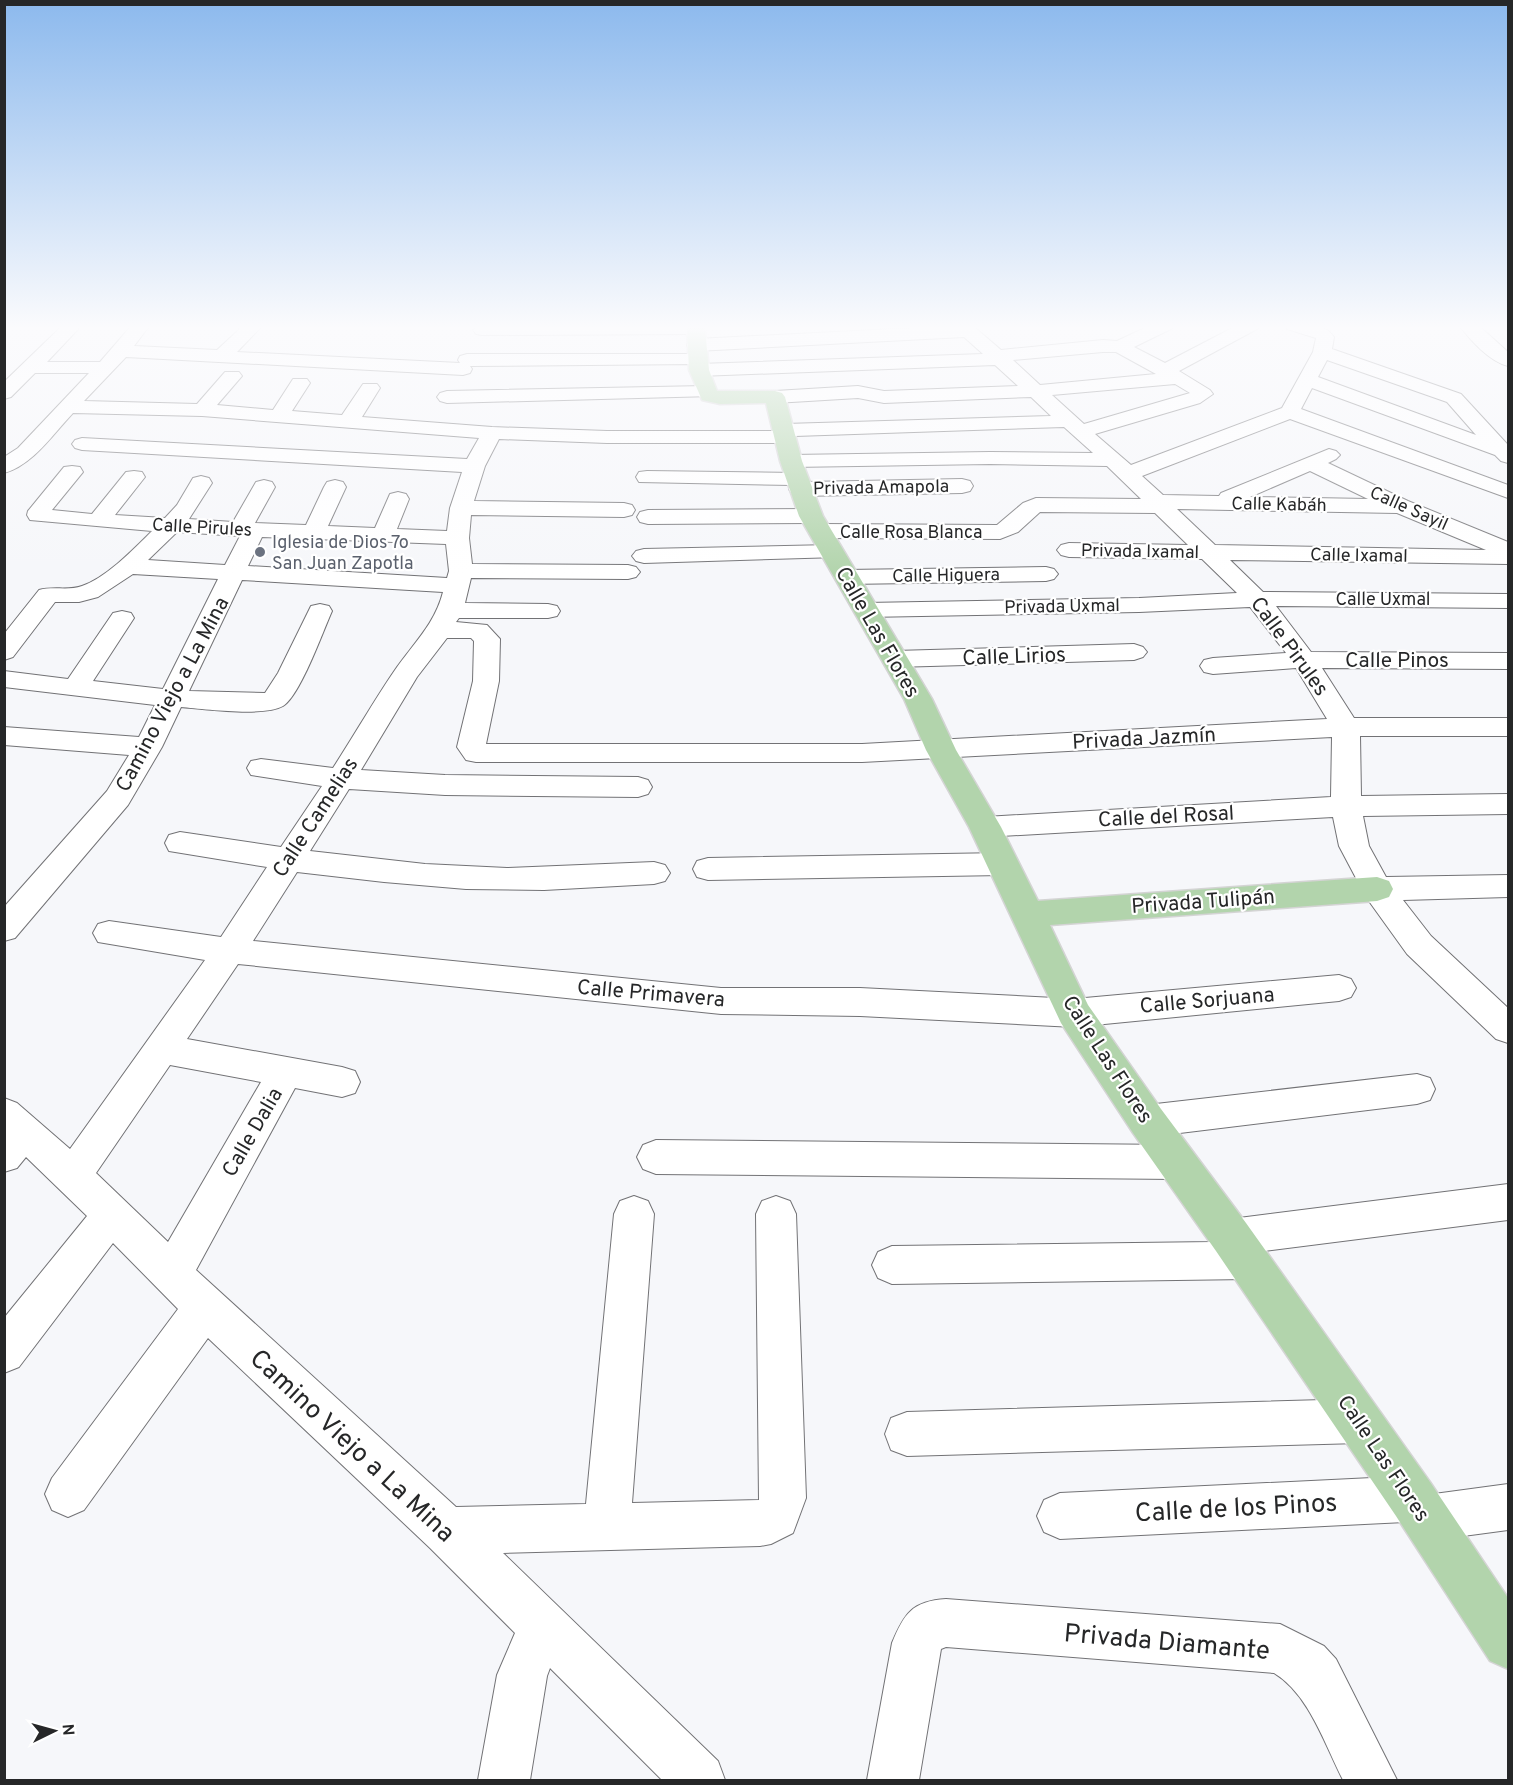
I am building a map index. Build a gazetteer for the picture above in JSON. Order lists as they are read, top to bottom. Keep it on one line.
{"streets":{"main road":["Calle Las Flores","Privada Tulipán"],"street":["Privada Amapola","Calle Kabáh","Calle Sayil","Calle Pirules","Calle Rosa Blanca","Privada Ixamal","Calle Ixamal","Calle Higuera","Calle Uxmal","Privada Uxmal","Calle Lirios","Calle Pinos","Camino Viejo a La Mina","Privada Jazmín","Calle del Rosal","Calle Camelias","Calle Primavera","Calle Sorjuana","Calle Dalia","Calle de los Pinos","Privada Diamante"]},"crossings":[["Privada Amapola","Calle Rosa Blanca"],["Privada Amapola","Calle Higuera"],["Privada Amapola","Calle Las Flores"],["Calle Kabáh","Calle Sayil"],["Calle Kabáh","Calle Pirules"],["Calle Kabáh","Calle Rosa Blanca"],["Calle Pirules","Privada Ixamal"],["Calle Pirules","Calle Ixamal"],["Calle Pirules","Calle Uxmal"],["Calle Pirules","Privada Uxmal"],["Calle Pirules","Calle Pinos"],["Calle Pirules","Camino Viejo a La Mina"],["Calle Pirules","Privada Jazmín"],["Calle Rosa Blanca","Calle Higuera"],["Calle Rosa Blanca","Calle Las Flores"],["Privada Ixamal","Calle Ixamal"],["Calle Higuera","Calle Las Flores"],["Calle Uxmal","Privada Uxmal"],["Privada Uxmal","Calle Las Flores"],["Calle Las Flores","Calle Lirios"],["Calle Las Flores","Privada Jazmín"],["Calle Las Flores","Calle del Rosal"],["Calle Las Flores","Privada Tulipán"],["Calle Las Flores","Calle Primavera"],["Calle Las Flores","Calle Sorjuana"],["Calle Las Flores","Calle de los Pinos"],["Camino Viejo a La Mina","Calle Camelias"],["Camino Viejo a La Mina","Calle Dalia"],["Privada Jazmín","Calle Camelias"],["Calle Camelias","Calle Primavera"],["Calle Camelias","Calle Dalia"],["Calle Primavera","Calle Sorjuana"]],"places":["Iglesia de Dios 7o San Juan Zapotla"],"north":"right"}
